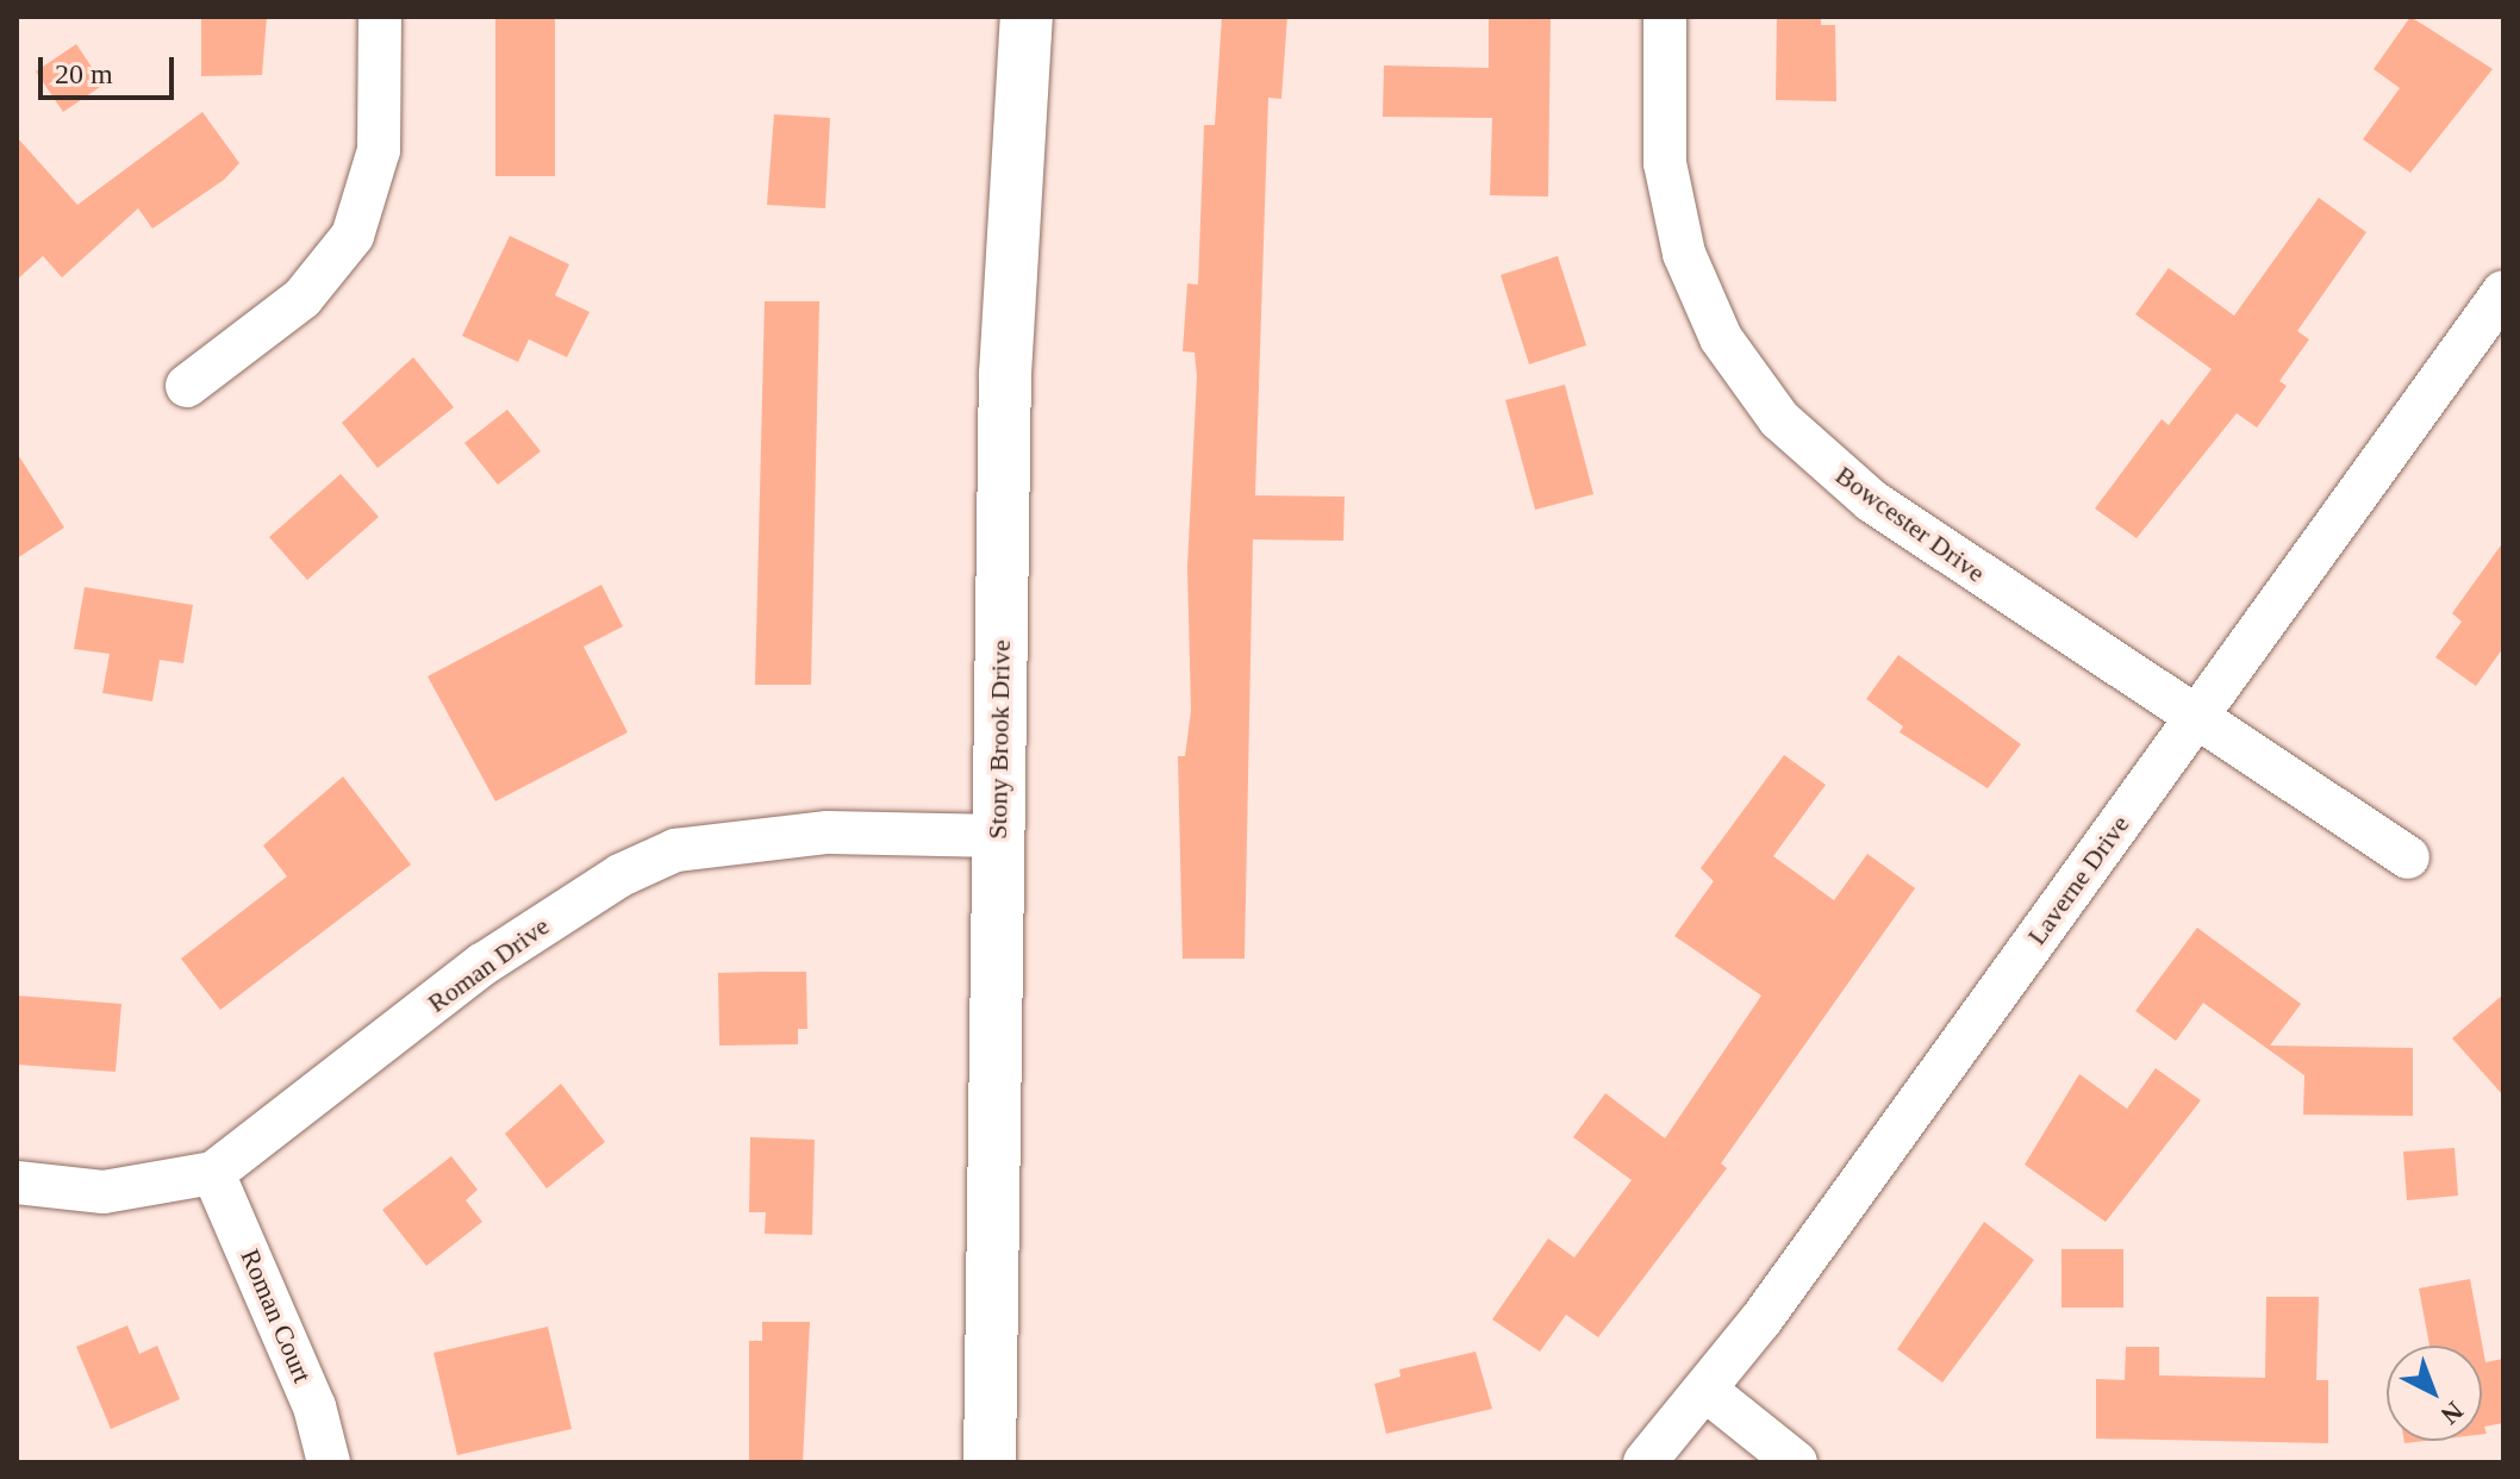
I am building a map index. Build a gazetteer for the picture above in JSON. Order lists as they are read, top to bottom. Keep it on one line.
{"streets":{"street":["Bowcester Drive","Stony Brook Drive","Laverne Drive","Roman Drive","Roman Court"]},"crossings":[["Bowcester Drive","Laverne Drive"],["Stony Brook Drive","Roman Drive"],["Roman Drive","Roman Court"]],"scale_bar":"20 m","north":"bottom right"}
